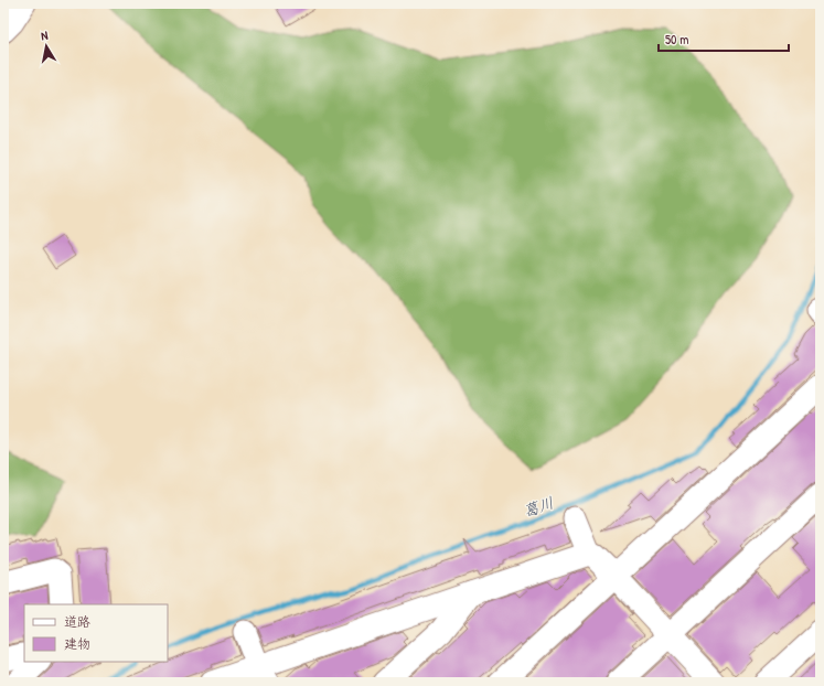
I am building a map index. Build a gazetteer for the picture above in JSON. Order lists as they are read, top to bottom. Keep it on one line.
{"water":["葛川"],"legend":["道路","建物"],"scale_bar":"50 m","north":"top"}
